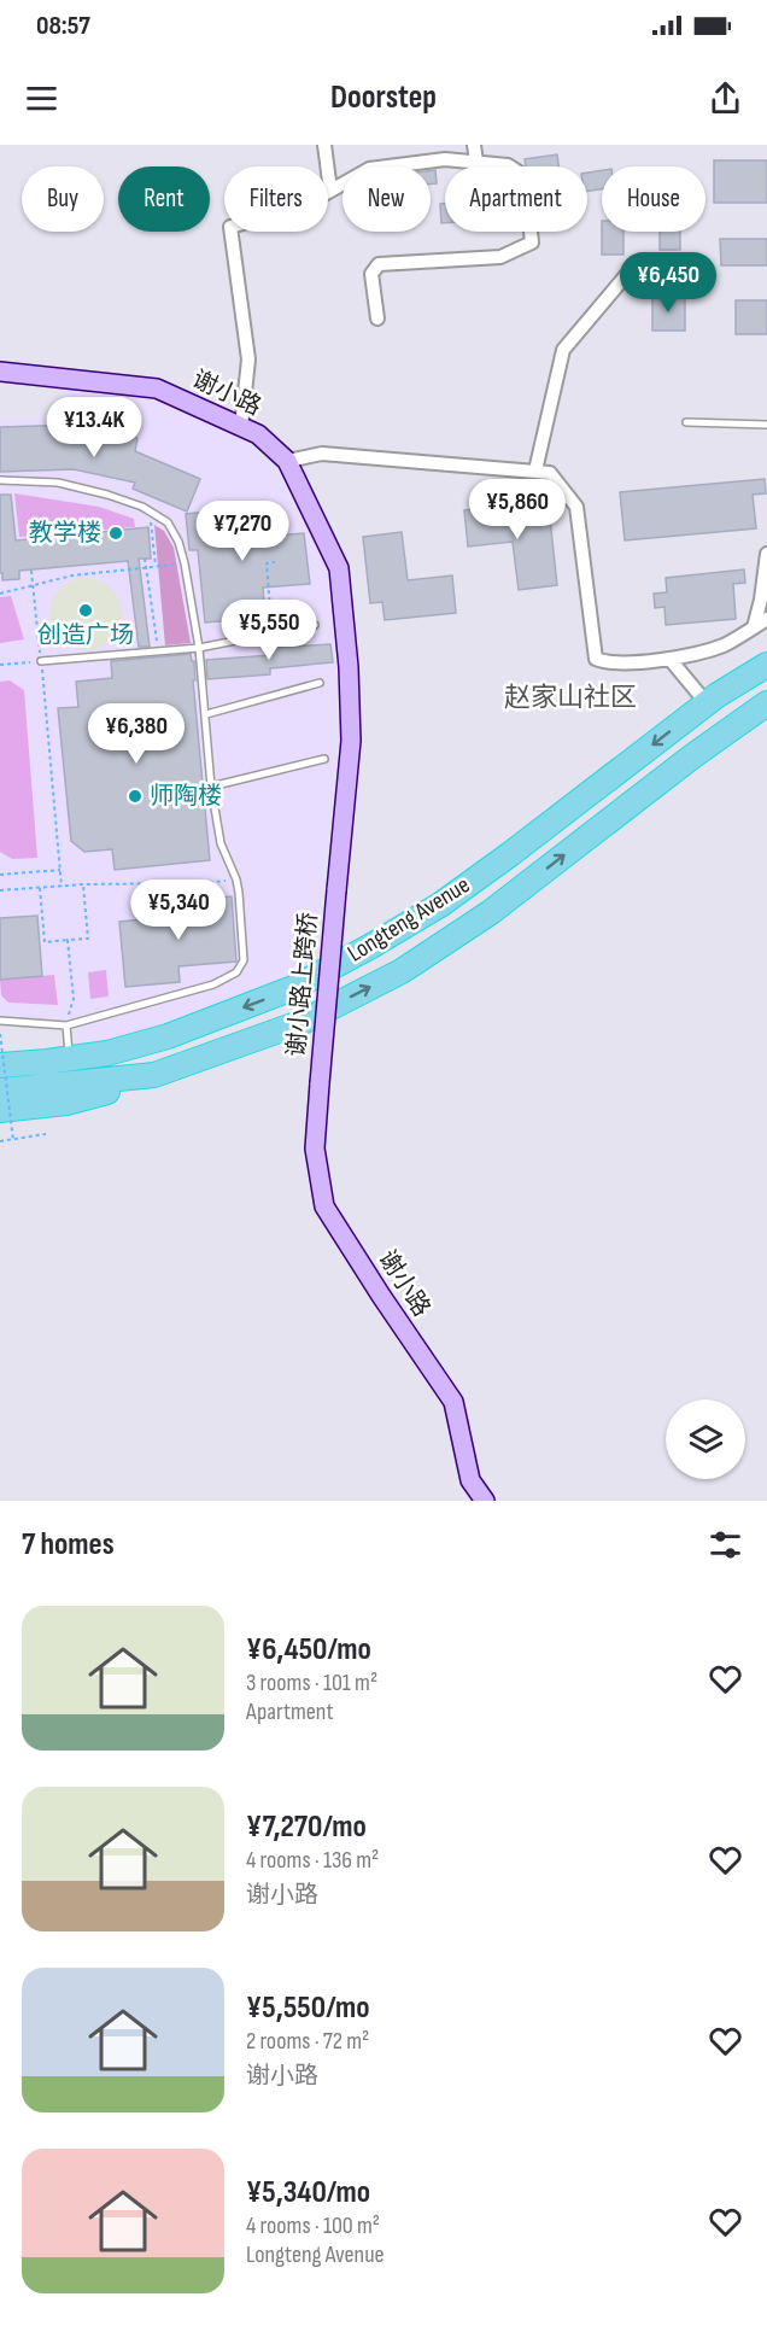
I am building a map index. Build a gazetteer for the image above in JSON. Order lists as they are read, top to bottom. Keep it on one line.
{"streets":{"highway":["Longteng Avenue"],"street":["谢小路","谢小路上跨桥"]},"crossings":[["谢小路","谢小路上跨桥"]],"districts":["赵家山社区"],"places":["教学楼","创造广场","师陶楼"],"page":{"status":"08:57","header":"Doorstep","chip":["Buy","Rent","Filters","New","Apartment","House"],"price":["¥6,450","¥13.4K","¥5,860","¥7,270","¥5,550","¥6,380","¥5,340"],"heading":"7 homes","list":[{"name":"¥6,450/mo","note":"3 rooms · 101 m² · Apartment"},{"name":"¥7,270/mo","note":"4 rooms · 136 m² · 谢小路"},{"name":"¥5,550/mo","note":"2 rooms · 72 m² · 谢小路"},{"name":"¥5,340/mo","note":"4 rooms · 100 m² · Longteng Avenue"}]}}
